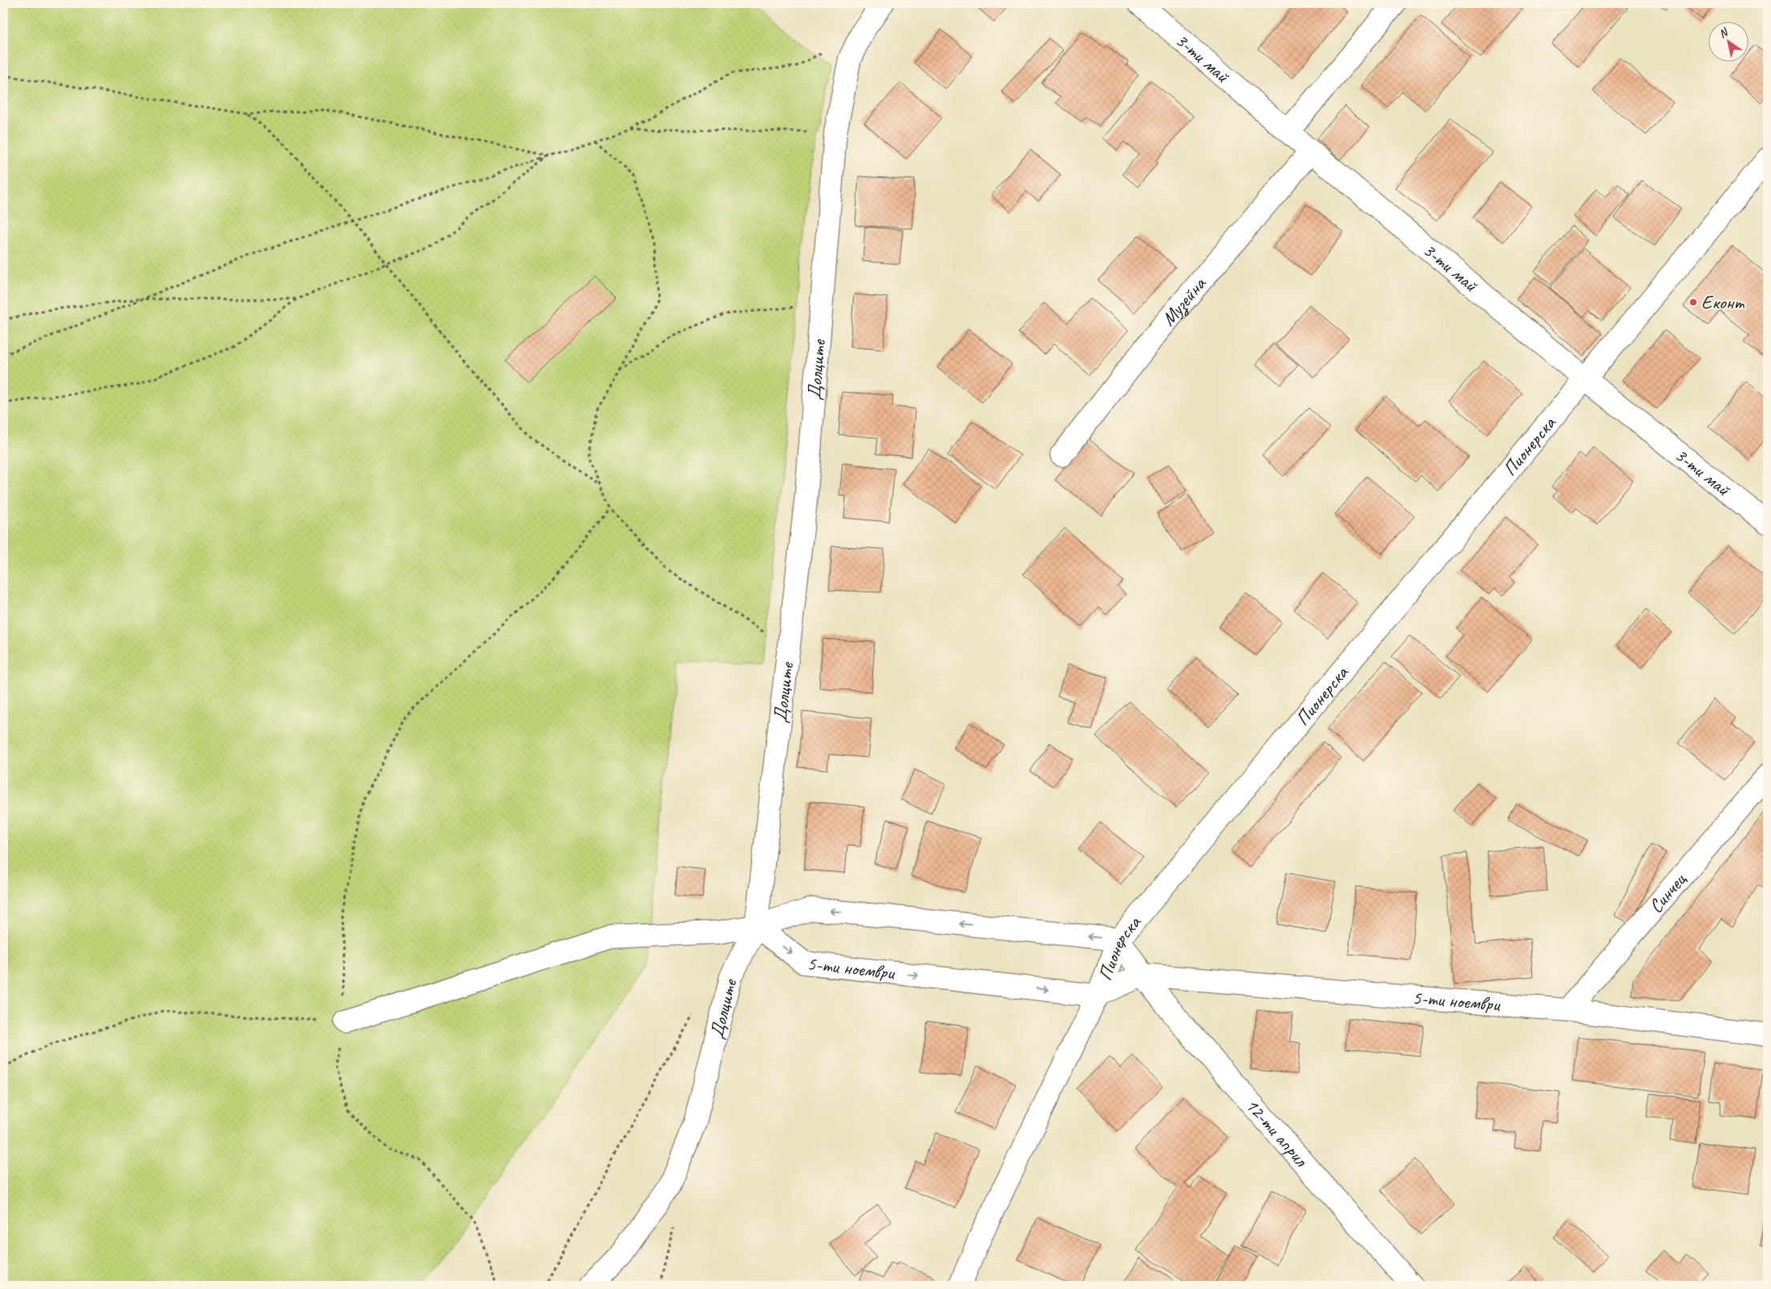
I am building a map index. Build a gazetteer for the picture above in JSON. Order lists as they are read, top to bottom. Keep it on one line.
{"streets":{"street":["3-ти май","Музейна","Долците","Пионерска","Синчец","5-ти ноември","12-ти април"]},"crossings":[["3-ти май","Музейна"],["3-ти май","Пионерска"],["Долците","5-ти ноември"],["Пионерска","5-ти ноември"],["Синчец","5-ти ноември"],["5-ти ноември","12-ти април"]],"places":["Еконт"],"north":"top left"}
